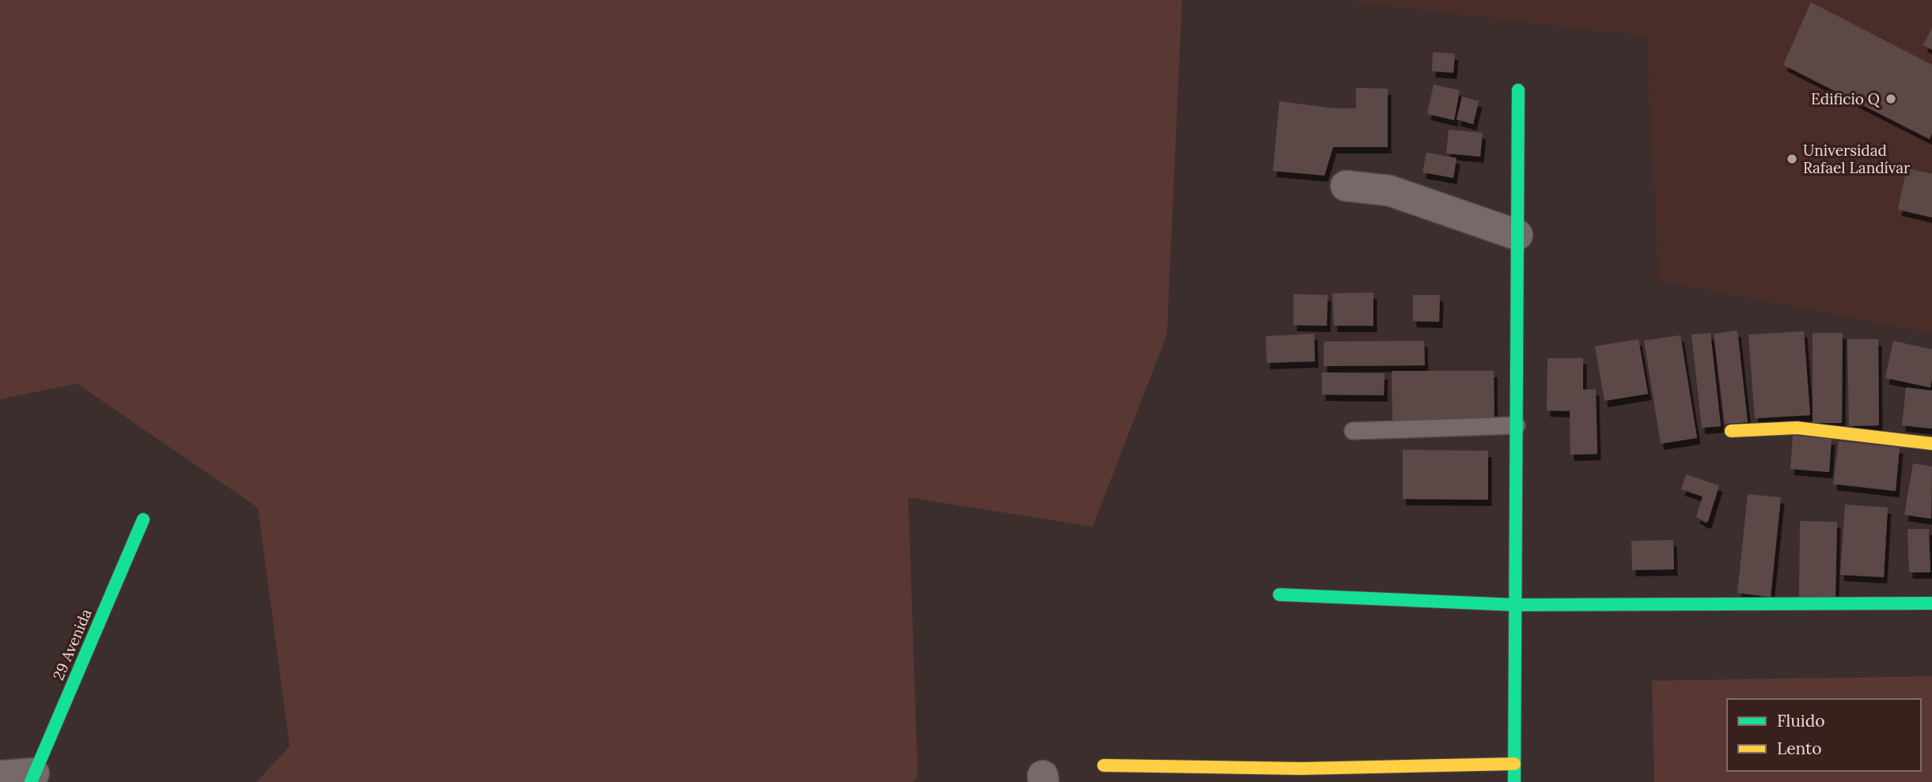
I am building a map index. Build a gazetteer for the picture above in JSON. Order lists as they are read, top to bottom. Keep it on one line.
{"streets":{"street":["29 Avenida"]},"places":["Edificio Q","Universidad Rafael Landívar"],"legend":["Fluido","Lento"]}
